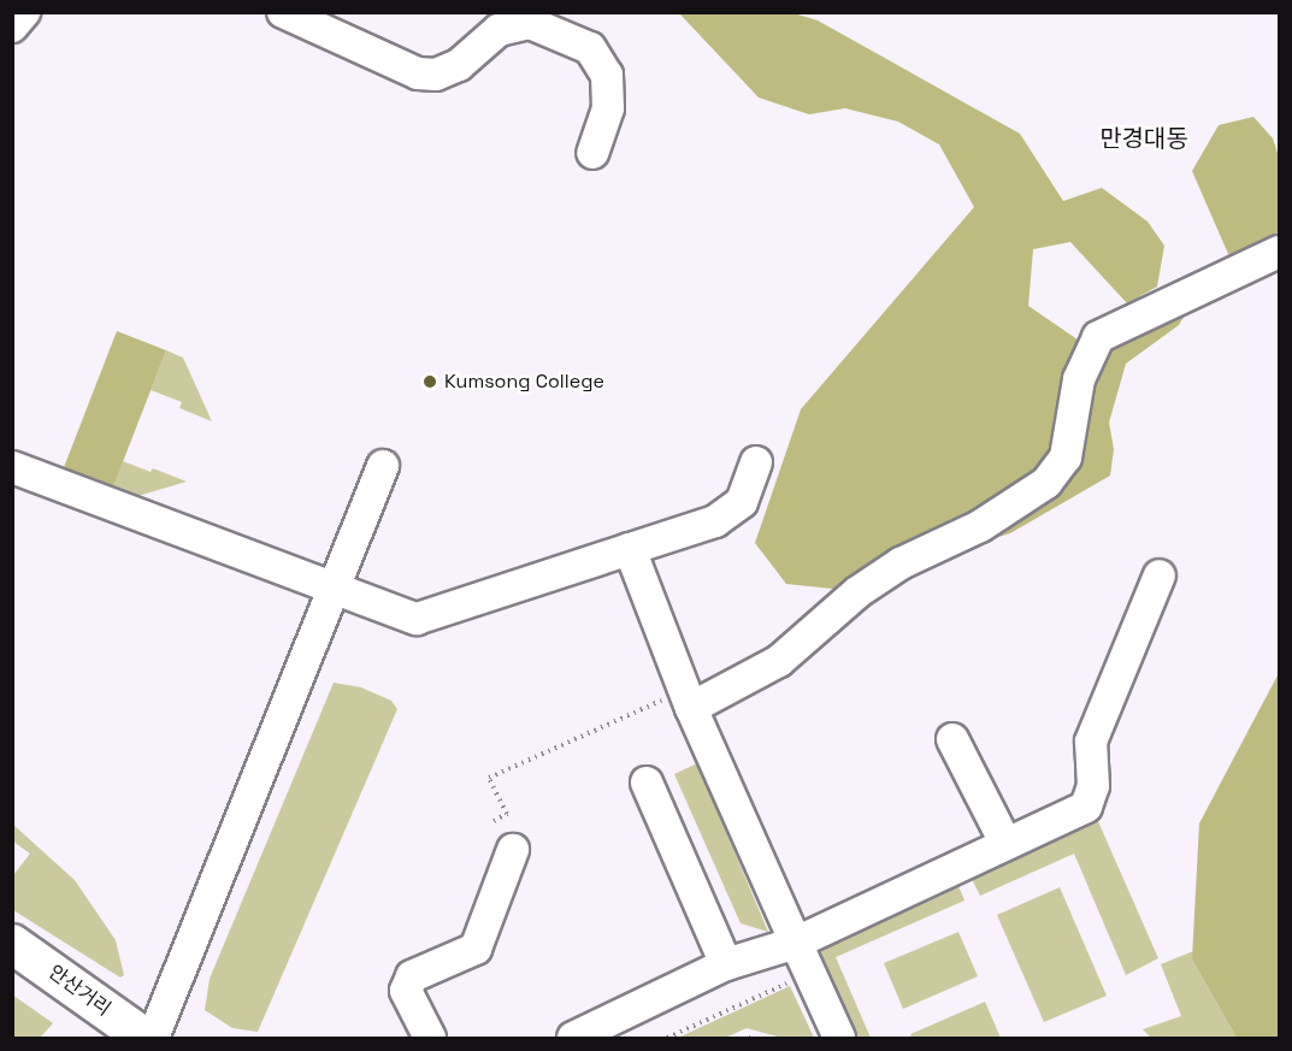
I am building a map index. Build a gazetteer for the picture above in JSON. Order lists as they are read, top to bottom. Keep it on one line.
{"streets":{"main road":["안산거리"]},"districts":["만경대동"],"places":["Kumsong College"]}
